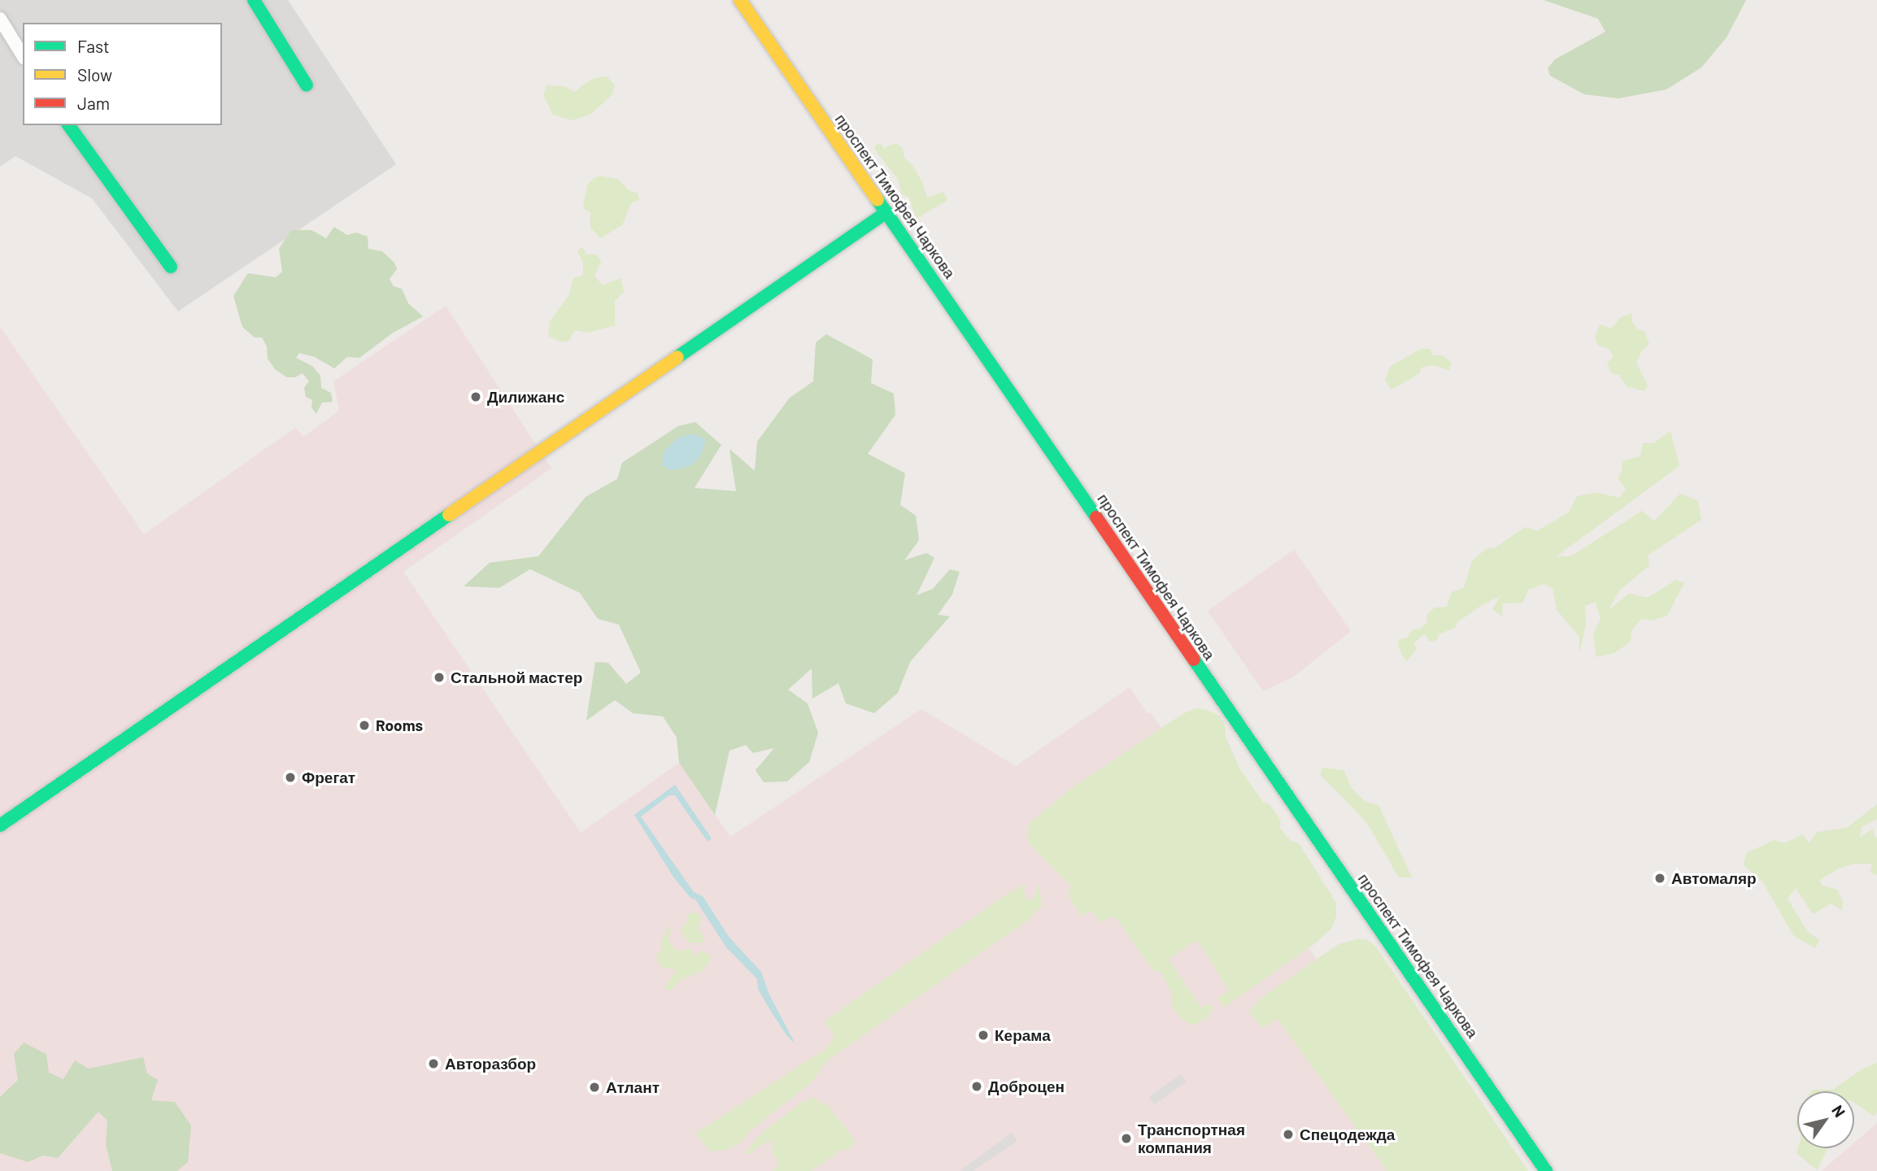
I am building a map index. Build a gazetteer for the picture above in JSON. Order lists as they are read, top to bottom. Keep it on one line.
{"streets":{"main road":["проспект Тимофея Чаркова"]},"places":["Дилижанс","Стальной мастер","Rooms","Фрегат","Автомаляр","Керама","Авторазбор","Доброцен","Атлант","Спецодежда","Транспортная компания"],"legend":["Fast","Slow","Jam"],"north":"top right"}
